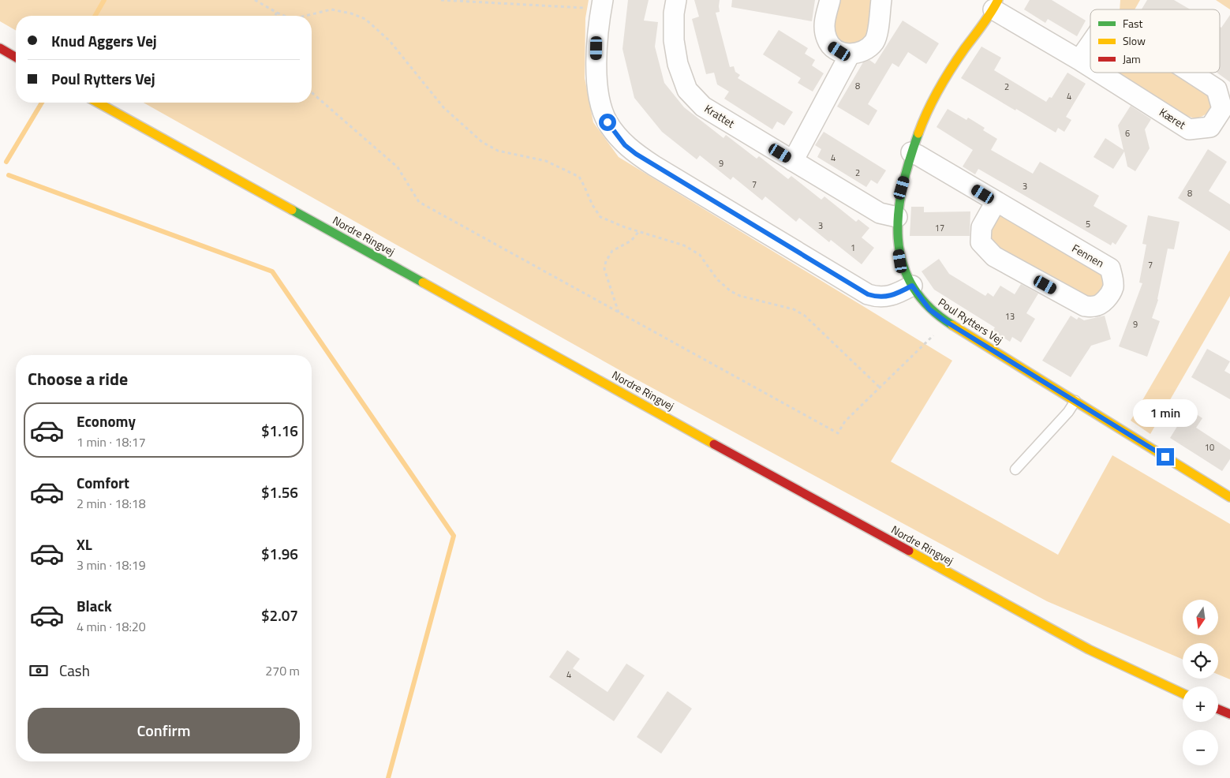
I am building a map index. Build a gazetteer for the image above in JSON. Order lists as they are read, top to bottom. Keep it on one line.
{"streets":{"main road":["Nordre Ringvej","Poul Rytters Vej"],"street":["Krattet","Kæret","Fennen"]},"crossings":[["Krattet","Poul Rytters Vej"],["Kæret","Poul Rytters Vej"],["Fennen","Poul Rytters Vej"]],"house_numbers":["8","2","4","6","4","9","2","7","3","8","5","3","17","1","7","13","9","10","4"],"legend":["Fast","Slow","Jam"],"north":"bottom","page":{"banner":["Knud Aggers Vej","Poul Rytters Vej"],"heading":"Choose a ride","bubble":"1 min","list":[{"name":"Economy","note":"1 min · 18:17","value":"$1.16"},{"name":"Comfort","note":"2 min · 18:18","value":"$1.56"},{"name":"XL","note":"3 min · 18:19","value":"$1.96"},{"name":"Black","note":"4 min · 18:20","value":"$2.07"}],"map_buttons":["+","−"],"pay":["Cash","270 m"],"buttons":"Confirm"}}
